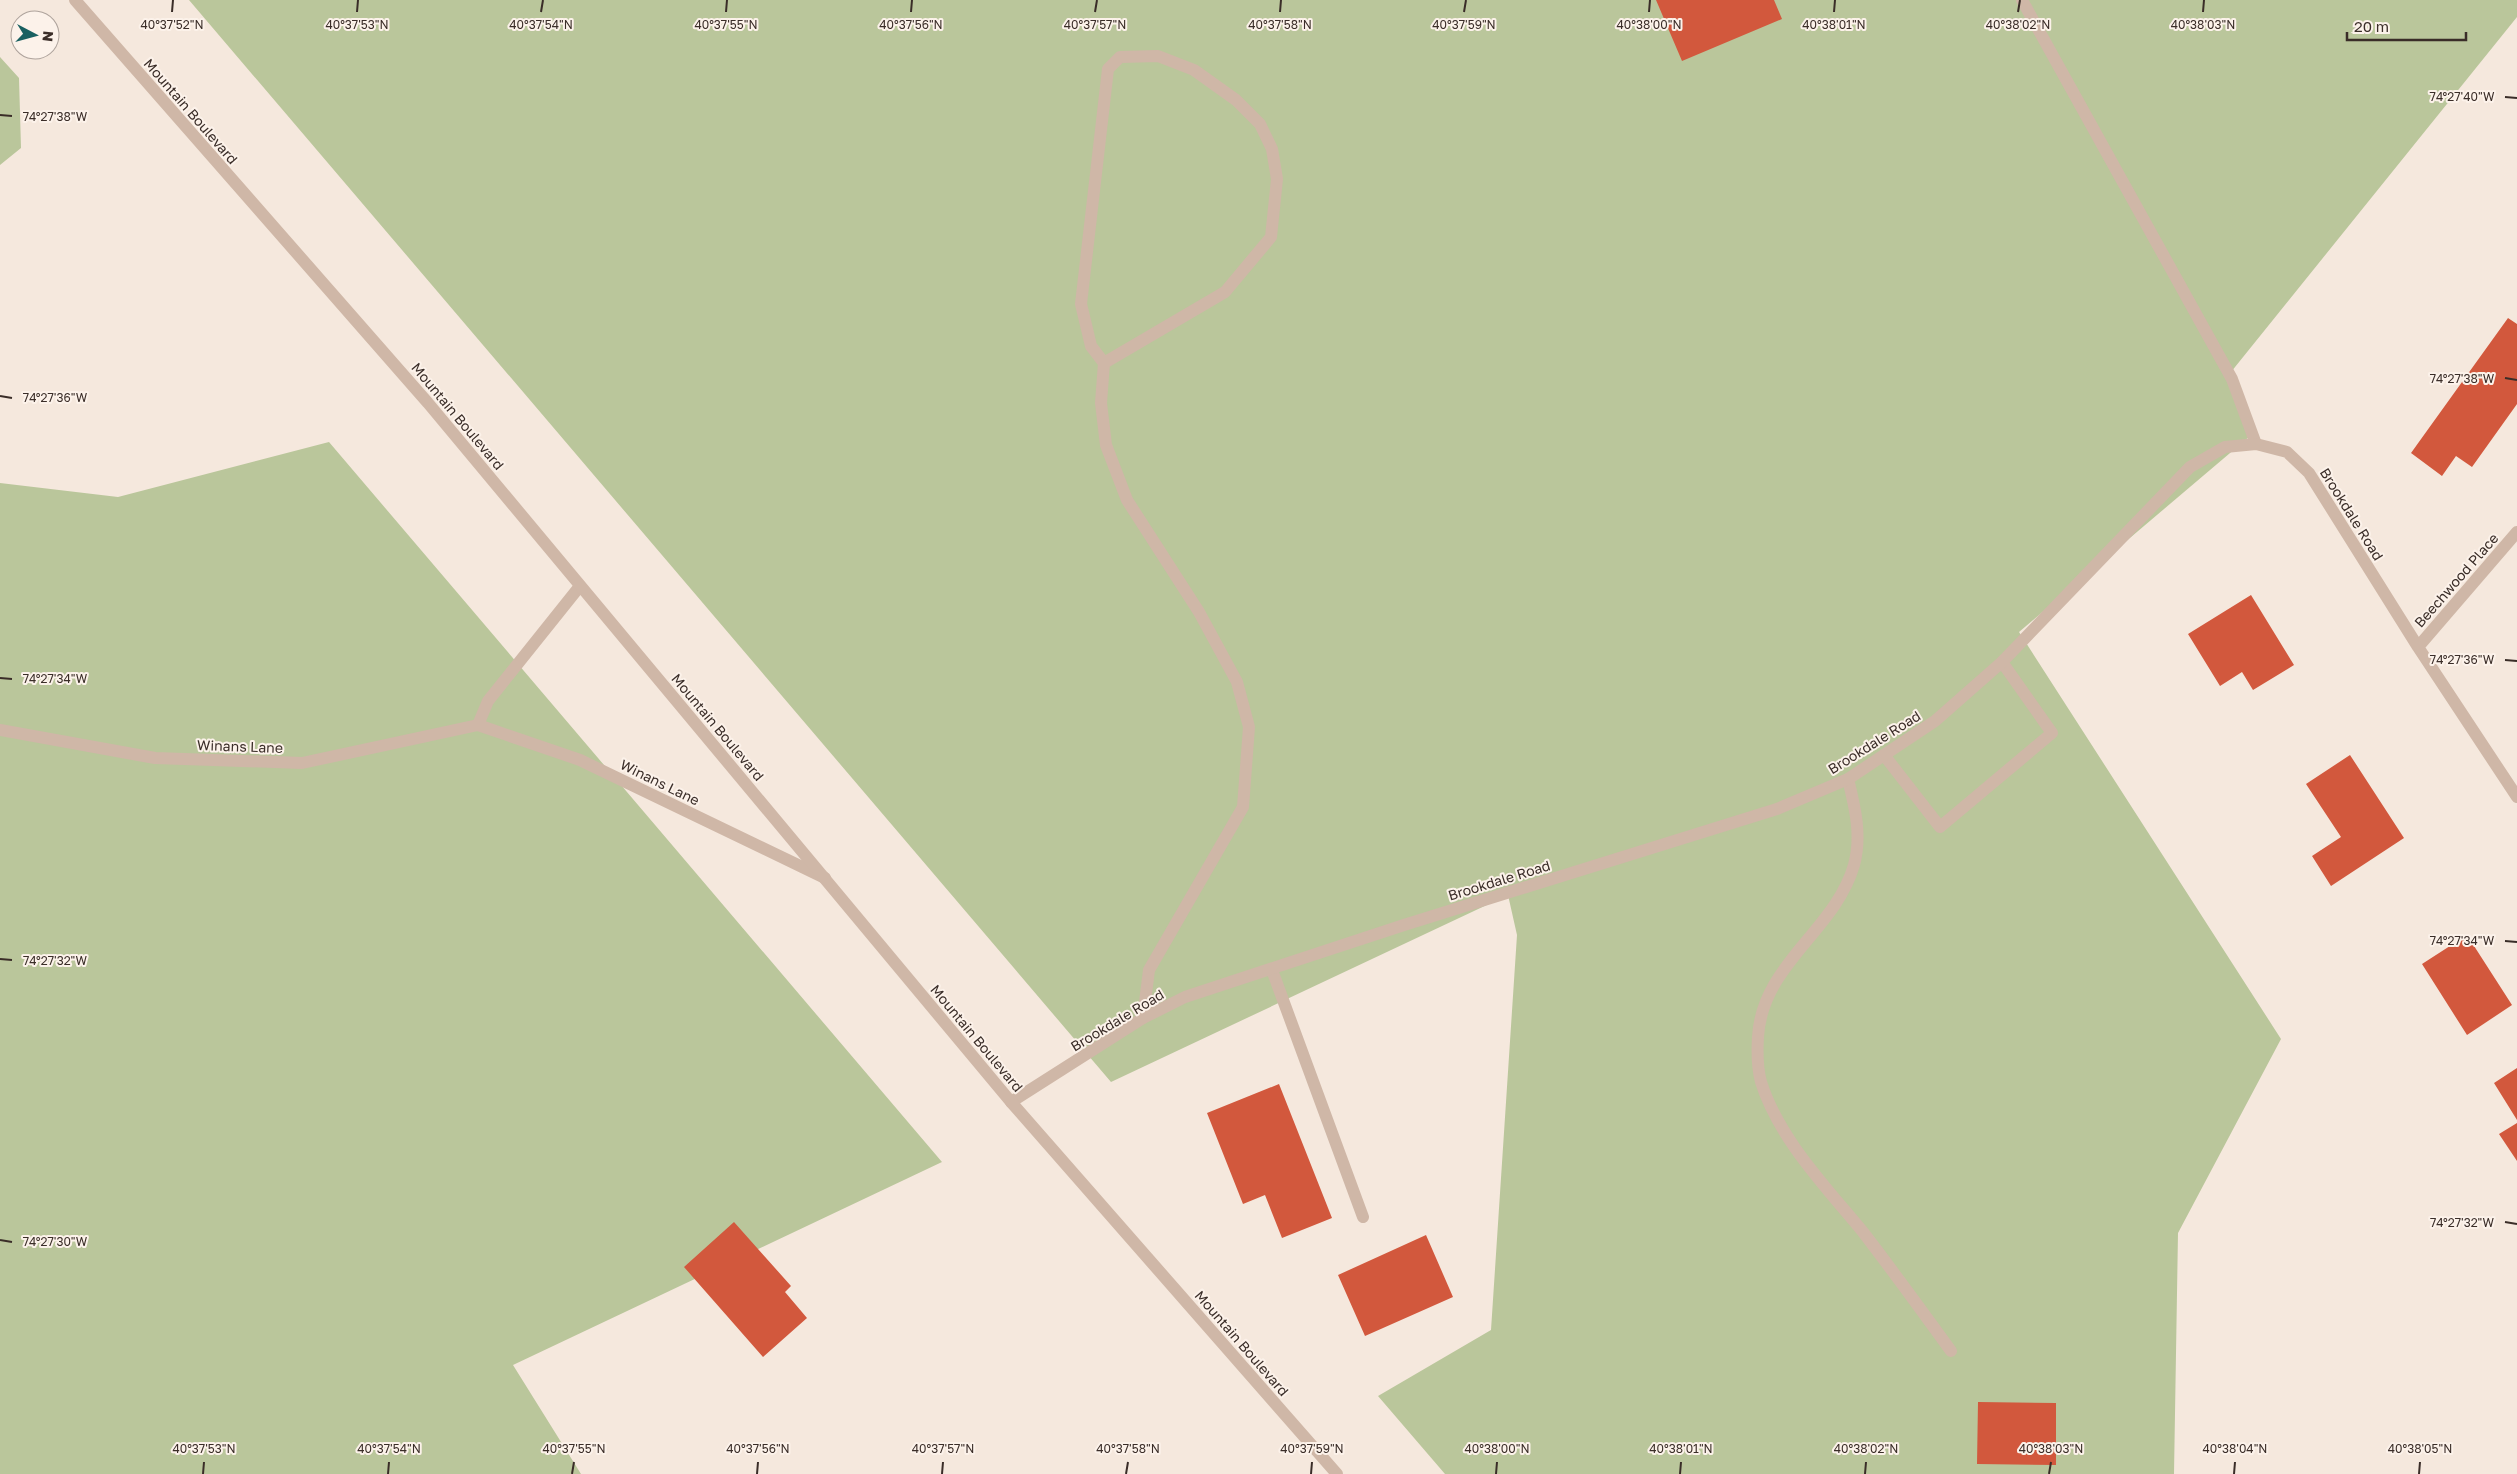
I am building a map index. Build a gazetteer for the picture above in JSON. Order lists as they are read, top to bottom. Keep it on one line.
{"streets":{"street":["Mountain Boulevard","Brookdale Road","Beechwood Place","Winans Lane"]},"crossings":[["Mountain Boulevard","Brookdale Road"],["Mountain Boulevard","Winans Lane"],["Brookdale Road","Beechwood Place"]],"scale_bar":"20 m","north":"right","coordinates":["40°37'52\"N","40°37'53\"N","40°37'54\"N","40°37'55\"N","40°37'56\"N","40°37'57\"N","40°37'58\"N","40°37'59\"N","40°38'00\"N","40°38'01\"N","40°38'02\"N","40°38'03\"N","74°27'40\"W","74°27'38\"W","74°27'36\"W","74°27'34\"W","74°27'32\"W","74°27'30\"W","40°38'04\"N","40°38'05\"N"]}
